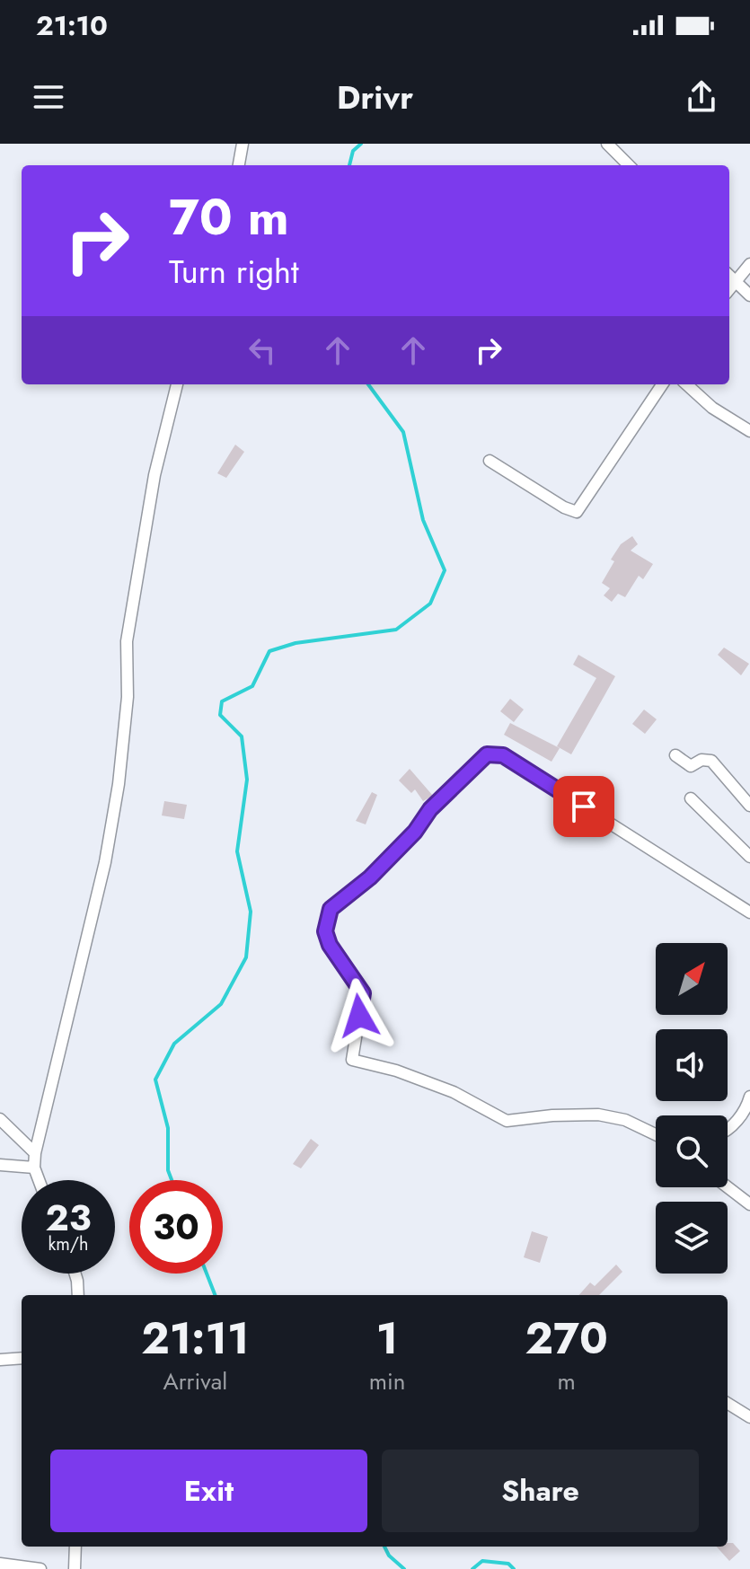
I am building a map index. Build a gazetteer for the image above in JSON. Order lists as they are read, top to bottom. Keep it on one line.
{"north":"top right","page":{"status":"21:10","header":"Drivr","turn":["70 m","Turn right"],"speed":"23 km/h","limit":"30","eta":["21:11","Arrival","1","min","270","m"],"buttons":["Exit","Share"]}}
